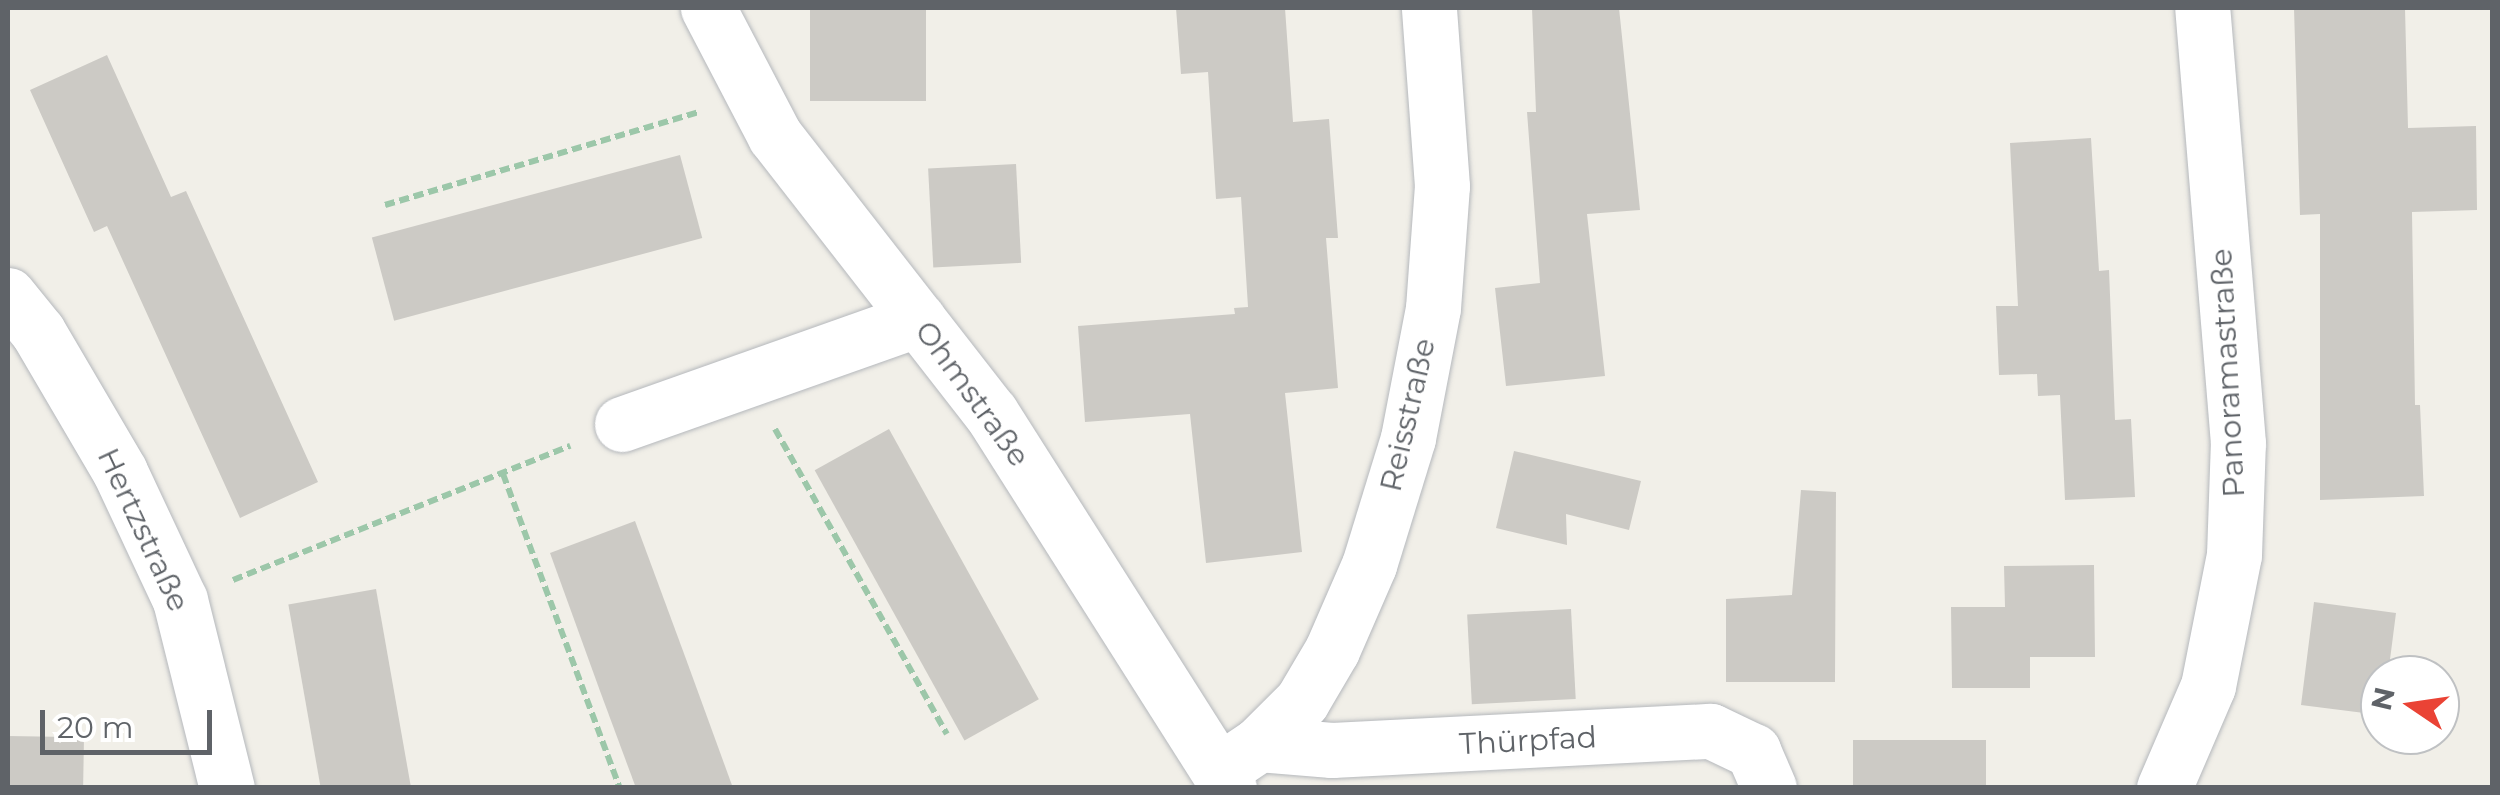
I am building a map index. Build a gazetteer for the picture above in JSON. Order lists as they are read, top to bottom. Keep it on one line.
{"streets":{"street":["Panoramastraße","Ohmstraße","Reisstraße","Hertzstraße","Thürpfad"]},"crossings":[["Ohmstraße","Reisstraße"],["Ohmstraße","Thürpfad"],["Reisstraße","Thürpfad"]],"scale_bar":"20 m","north":"left"}
